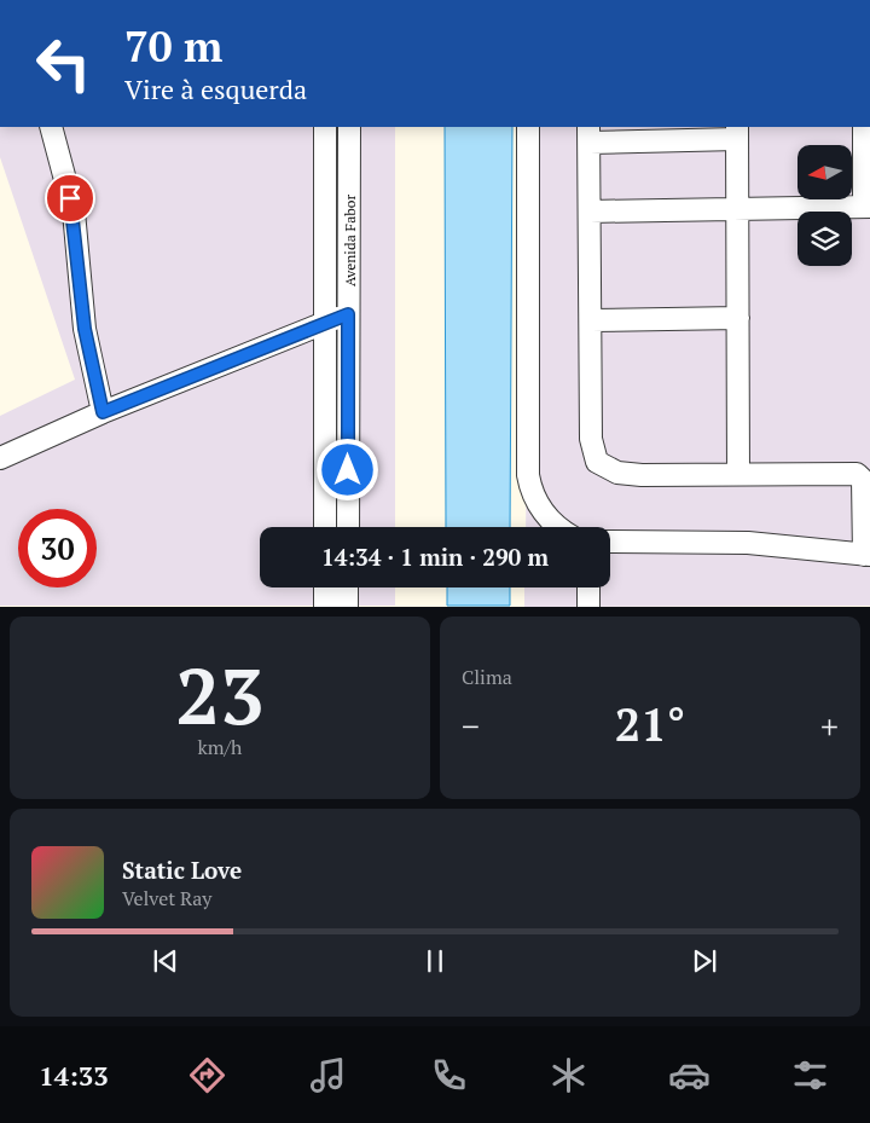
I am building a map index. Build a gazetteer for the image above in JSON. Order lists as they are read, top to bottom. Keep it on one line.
{"streets":{"street":["Avenida Fabor"]},"north":"left","page":{"turn":["70 m","Vire à esquerda"],"limit":"30","trip":"14:34 · 1 min · 290 m","tile":[["23","km/h"],"Clima"],"heat":["−","21°","+"],"song":["Static Love","Velvet Ray"],"tabs":"14:33"}}
